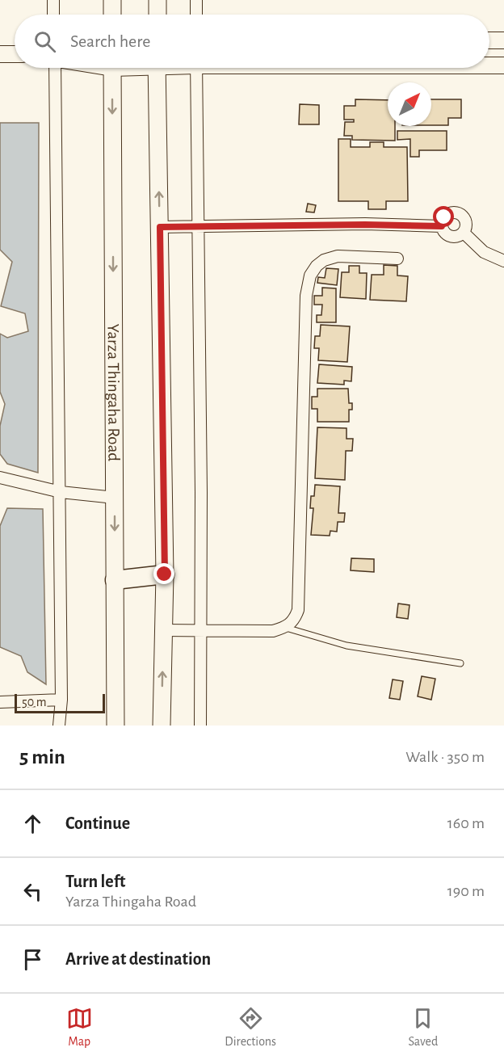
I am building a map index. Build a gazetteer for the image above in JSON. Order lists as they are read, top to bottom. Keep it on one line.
{"streets":{"main road":["Yarza Thingaha Road"]},"scale_bar":"50 m","north":"top right","page":{"search":"Search here","scale":"50 m","heading":["5 min","Walk · 350 m"],"list":[["Continue","160 m"],["Turn left","Yarza Thingaha Road","190 m"],"Arrive at destination"],"nav":["Map","Directions","Saved"]}}
